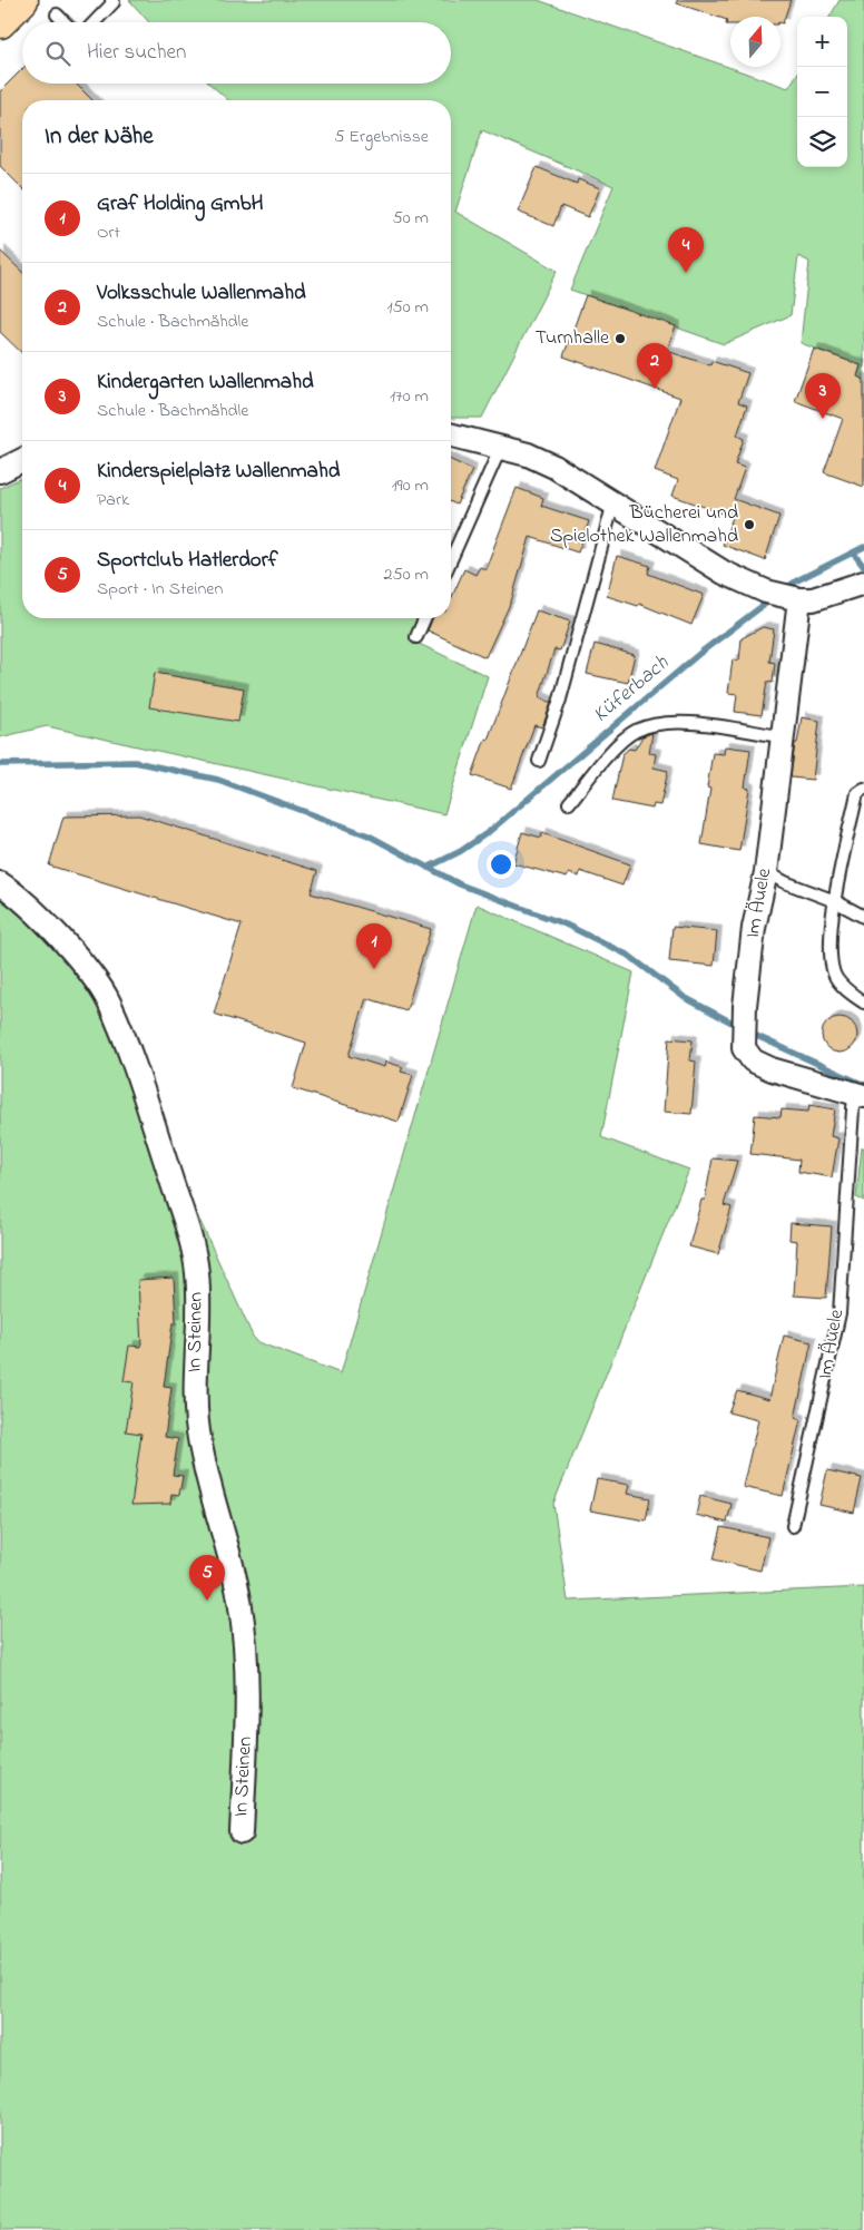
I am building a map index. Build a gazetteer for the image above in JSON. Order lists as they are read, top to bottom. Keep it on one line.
{"streets":{"street":["Im Äuele","In Steinen"]},"water":["Küferbach"],"places":["Turnhalle","Bücherei und Spielothek Wallenmahd"],"north":"top","page":{"map_buttons":["+","−"],"search":"Hier suchen","heading":["In der Nähe","5 Ergebnisse"],"list":[{"mark":"1","name":"Graf Holding GmbH","note":"Ort","value":"50 m"},{"mark":"2","name":"Volksschule Wallenmahd","note":"Schule · Bachmähdle","value":"150 m"},{"mark":"3","name":"Kindergarten Wallenmahd","note":"Schule · Bachmähdle","value":"170 m"},{"mark":"4","name":"Kinderspielplatz Wallenmahd","note":"Park","value":"190 m"},{"mark":"5","name":"Sportclub Hatlerdorf","note":"Sport · In Steinen","value":"250 m"}],"pins":["4","2","3","1","5"]}}
